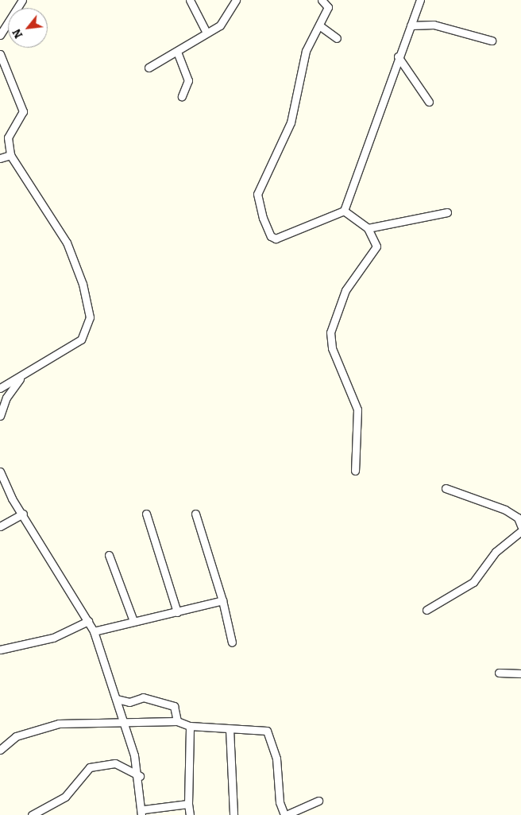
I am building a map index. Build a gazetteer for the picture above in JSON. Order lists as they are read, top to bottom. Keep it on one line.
{"north":"bottom left"}
